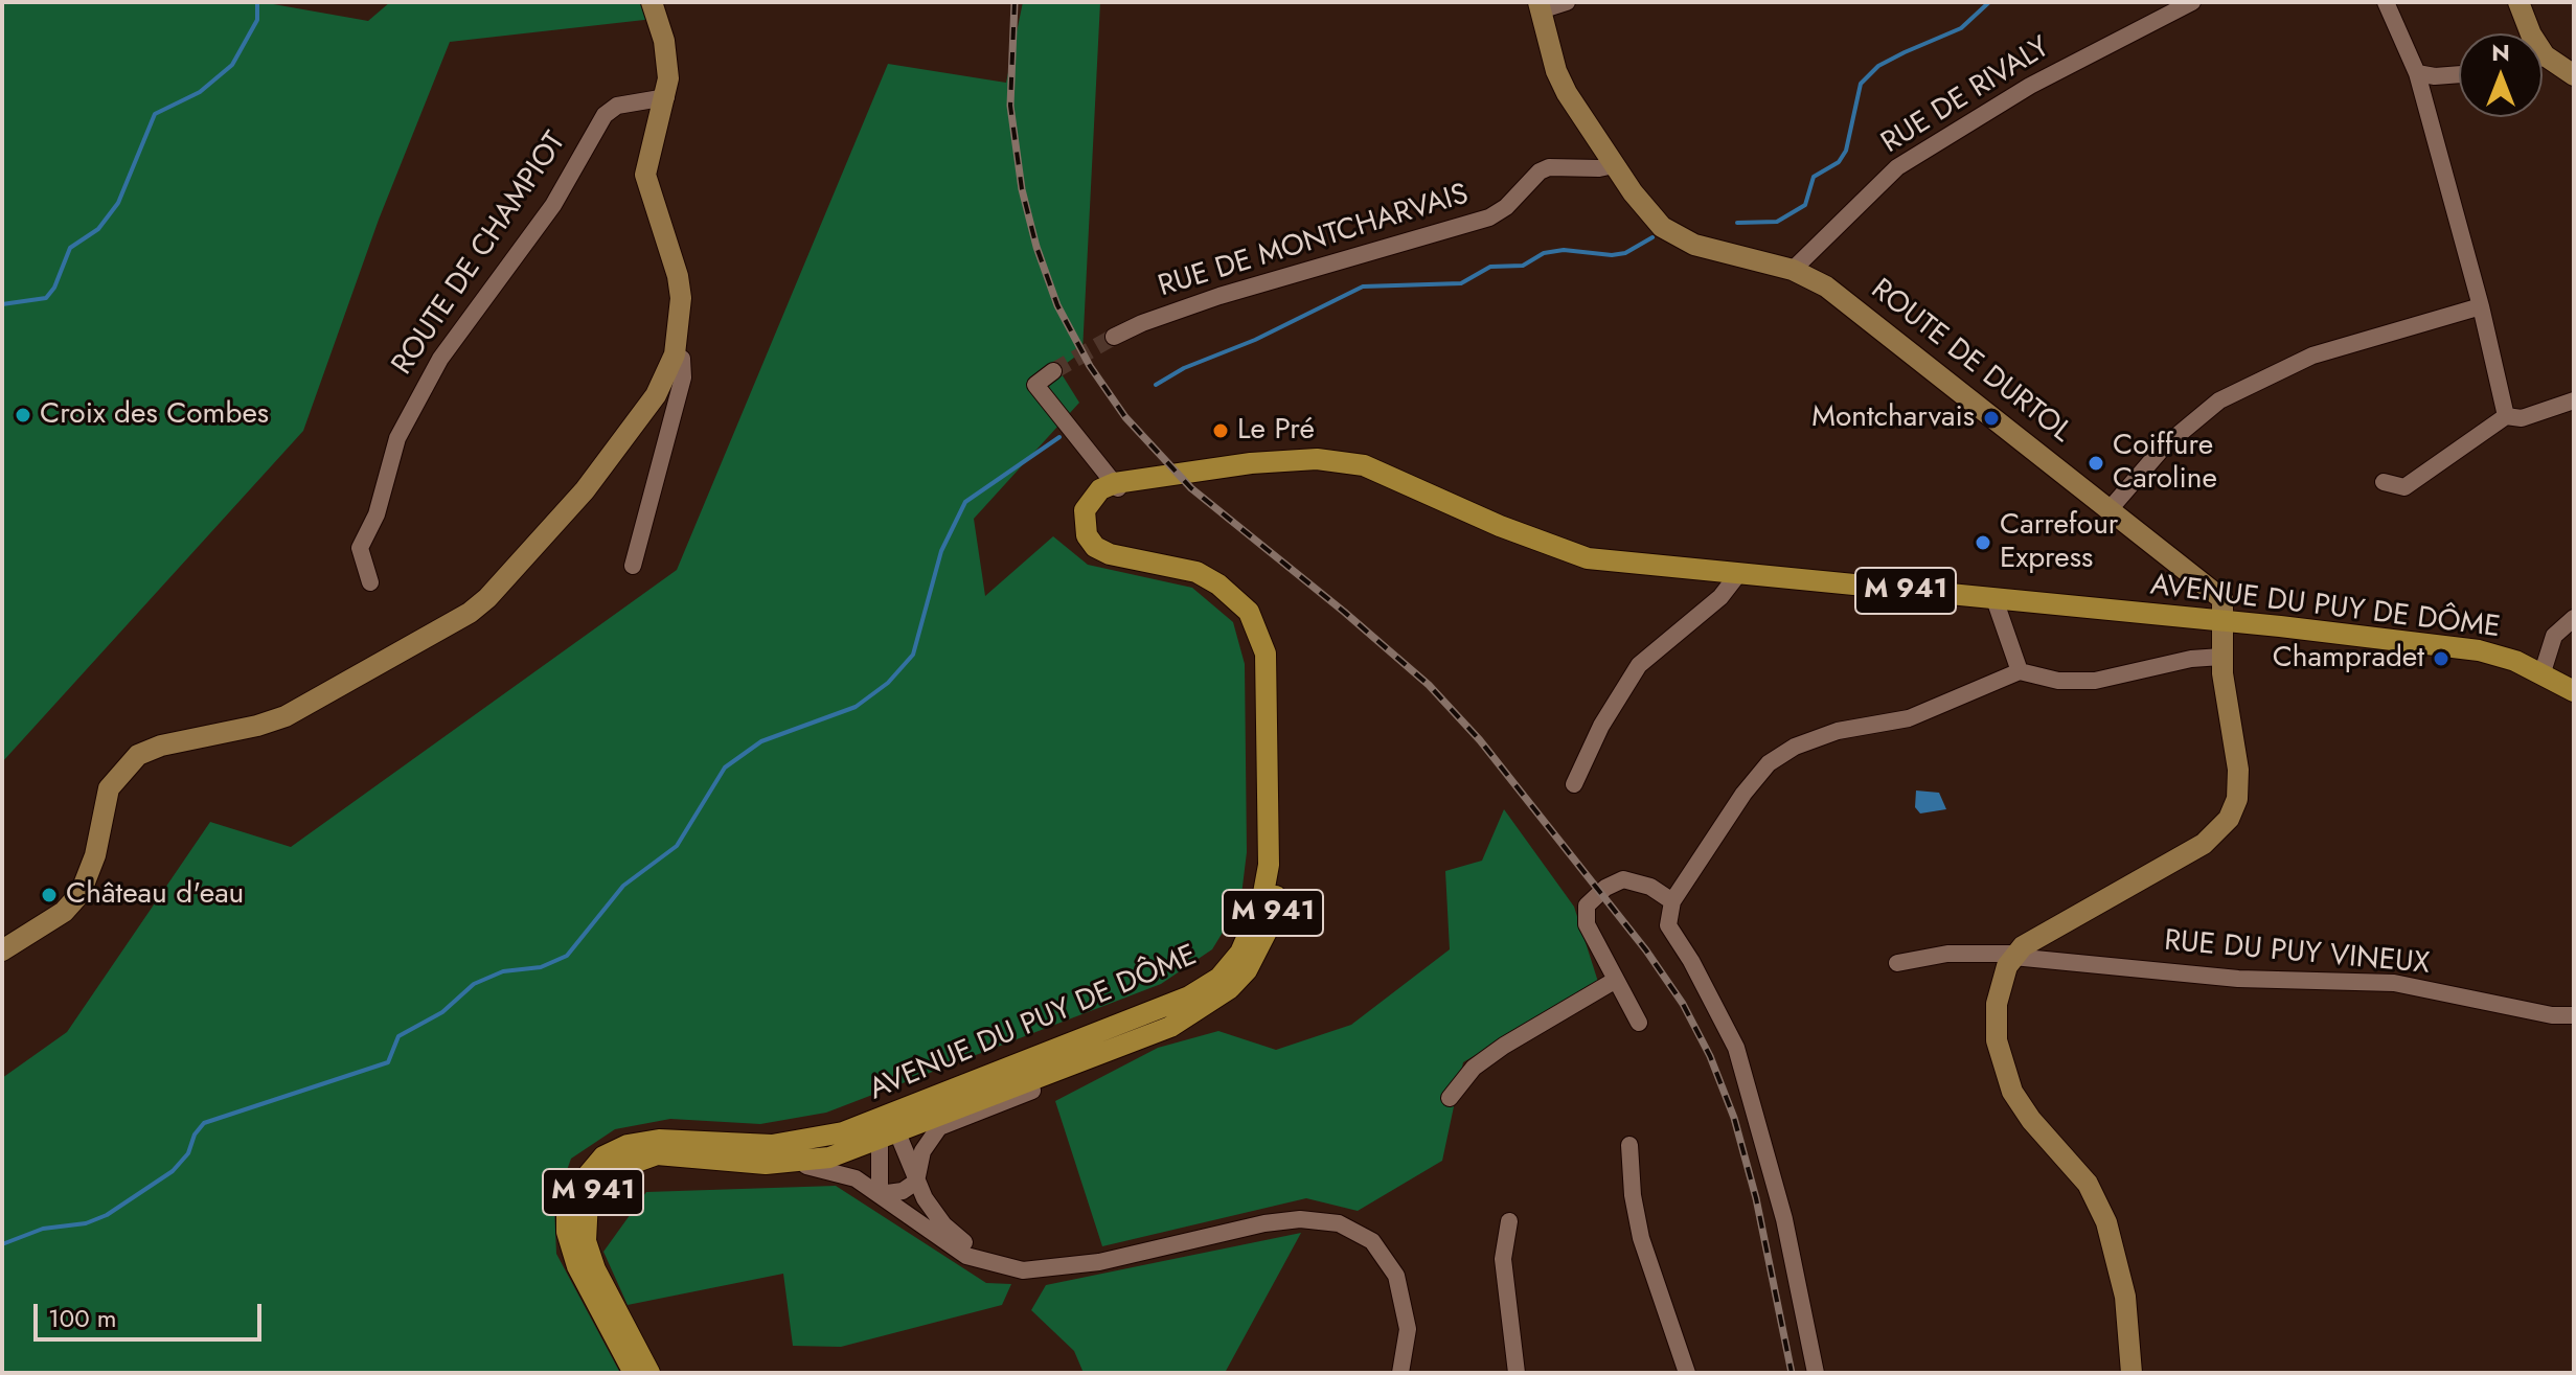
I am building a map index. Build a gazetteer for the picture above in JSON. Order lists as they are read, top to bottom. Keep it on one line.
{"streets":{"main road":["ROUTE DE DURTOL","M 941","AVENUE DU PUY DE DÔME"],"street":["RUE DE RIVALY","RUE DE MONTCHARVAIS","ROUTE DE CHAMPIOT","RUE DU PUY VINEUX"]},"crossings":[["RUE DE RIVALY","ROUTE DE DURTOL"],["RUE DE MONTCHARVAIS","ROUTE DE DURTOL"],["ROUTE DE DURTOL","AVENUE DU PUY DE DÔME"]],"places":["Croix des Combes","Montcharvais","Le Pré","Coiffure Caroline","Carrefour Express","Champradet","Château d'eau"],"scale_bar":"100 m","north":"top"}
